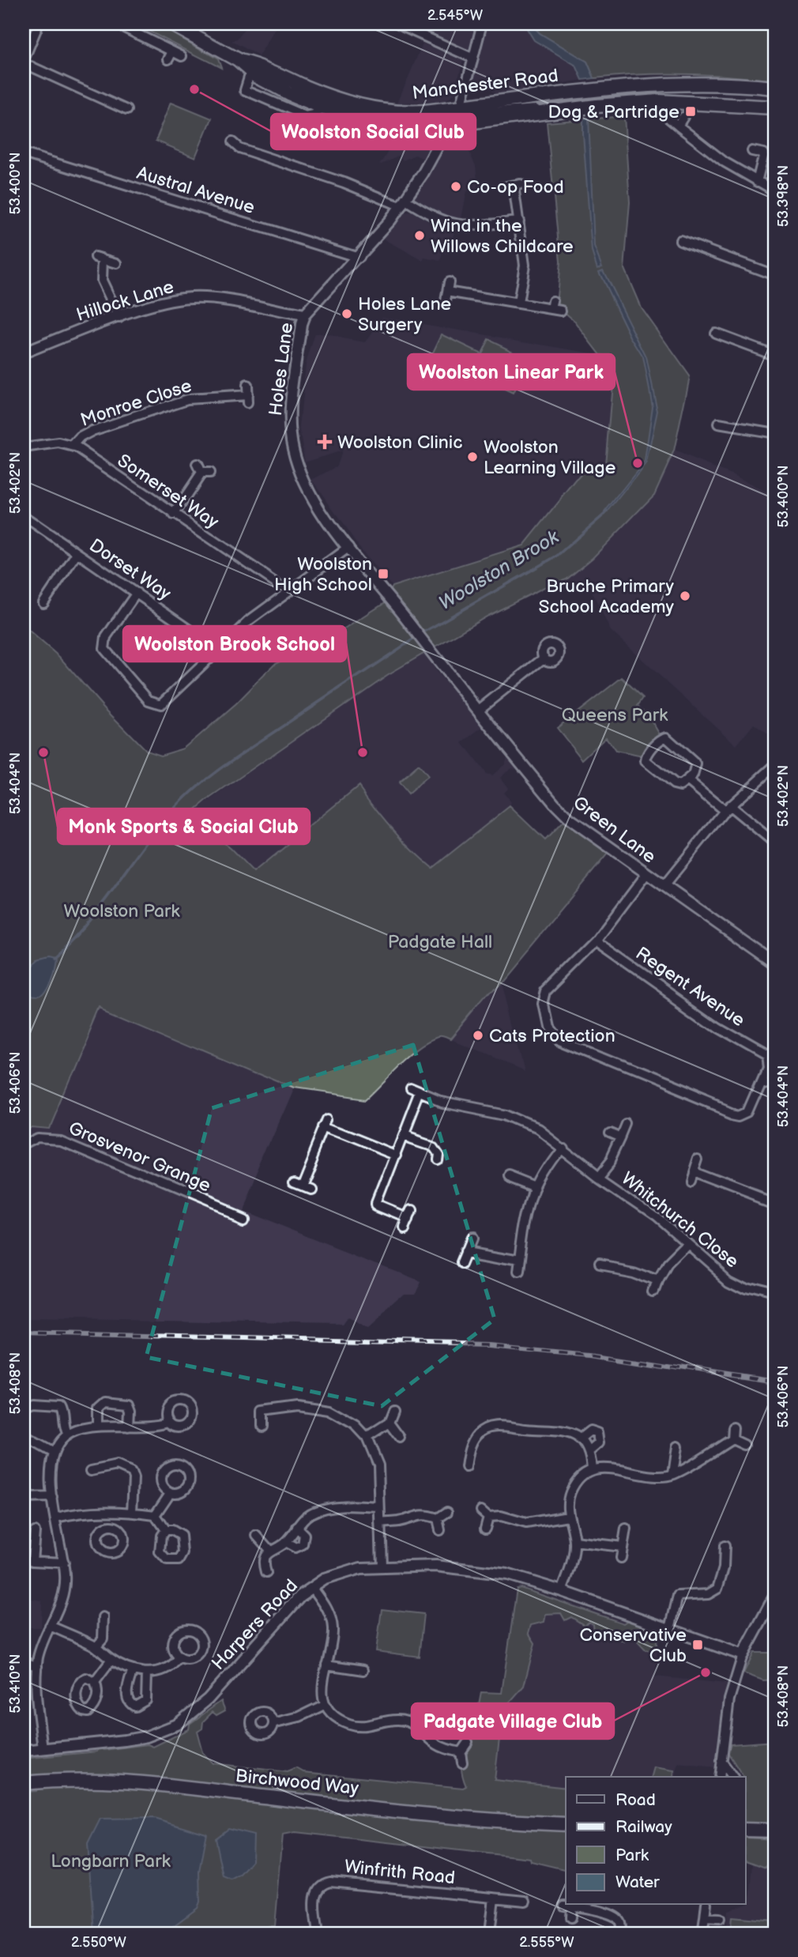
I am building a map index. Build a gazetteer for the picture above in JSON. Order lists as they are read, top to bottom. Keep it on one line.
{"streets":{"main road":["Manchester Road","Birchwood Way"],"street":["Austral Avenue","Hillock Lane","Holes Lane","Monroe Close","Somerset Way","Dorset Way","Green Lane","Regent Avenue","Grosvenor Grange","Whitchurch Close","Harpers Road","Winfrith Road"]},"crossings":[["Manchester Road","Holes Lane"],["Austral Avenue","Holes Lane"],["Hillock Lane","Holes Lane"],["Holes Lane","Green Lane"],["Monroe Close","Somerset Way"]],"water":["Woolston Brook"],"parks":["Queens Park","Woolston Park","Padgate Hall","Longbarn Park"],"places":{"other":["Woolston Social Club","Co-op Food","Wind in the Willows Childcare","Holes Lane Surgery","Woolston Learning Village","Woolston Linear Park","Bruche Primary School Academy","Monk Sports & Social Club","Woolston Brook School","Cats Protection","Padgate Village Club"],"transit":["Dog & Partridge","Woolston High School","Conservative Club"],"health":["Woolston Clinic"]},"legend":["Road","Railway","Park","Water"],"coordinates":["2.545°W","53.400°N","53.398°N","53.402°N","53.404°N","53.406°N","53.408°N","53.410°N","2.550°W","2.555°W"]}
